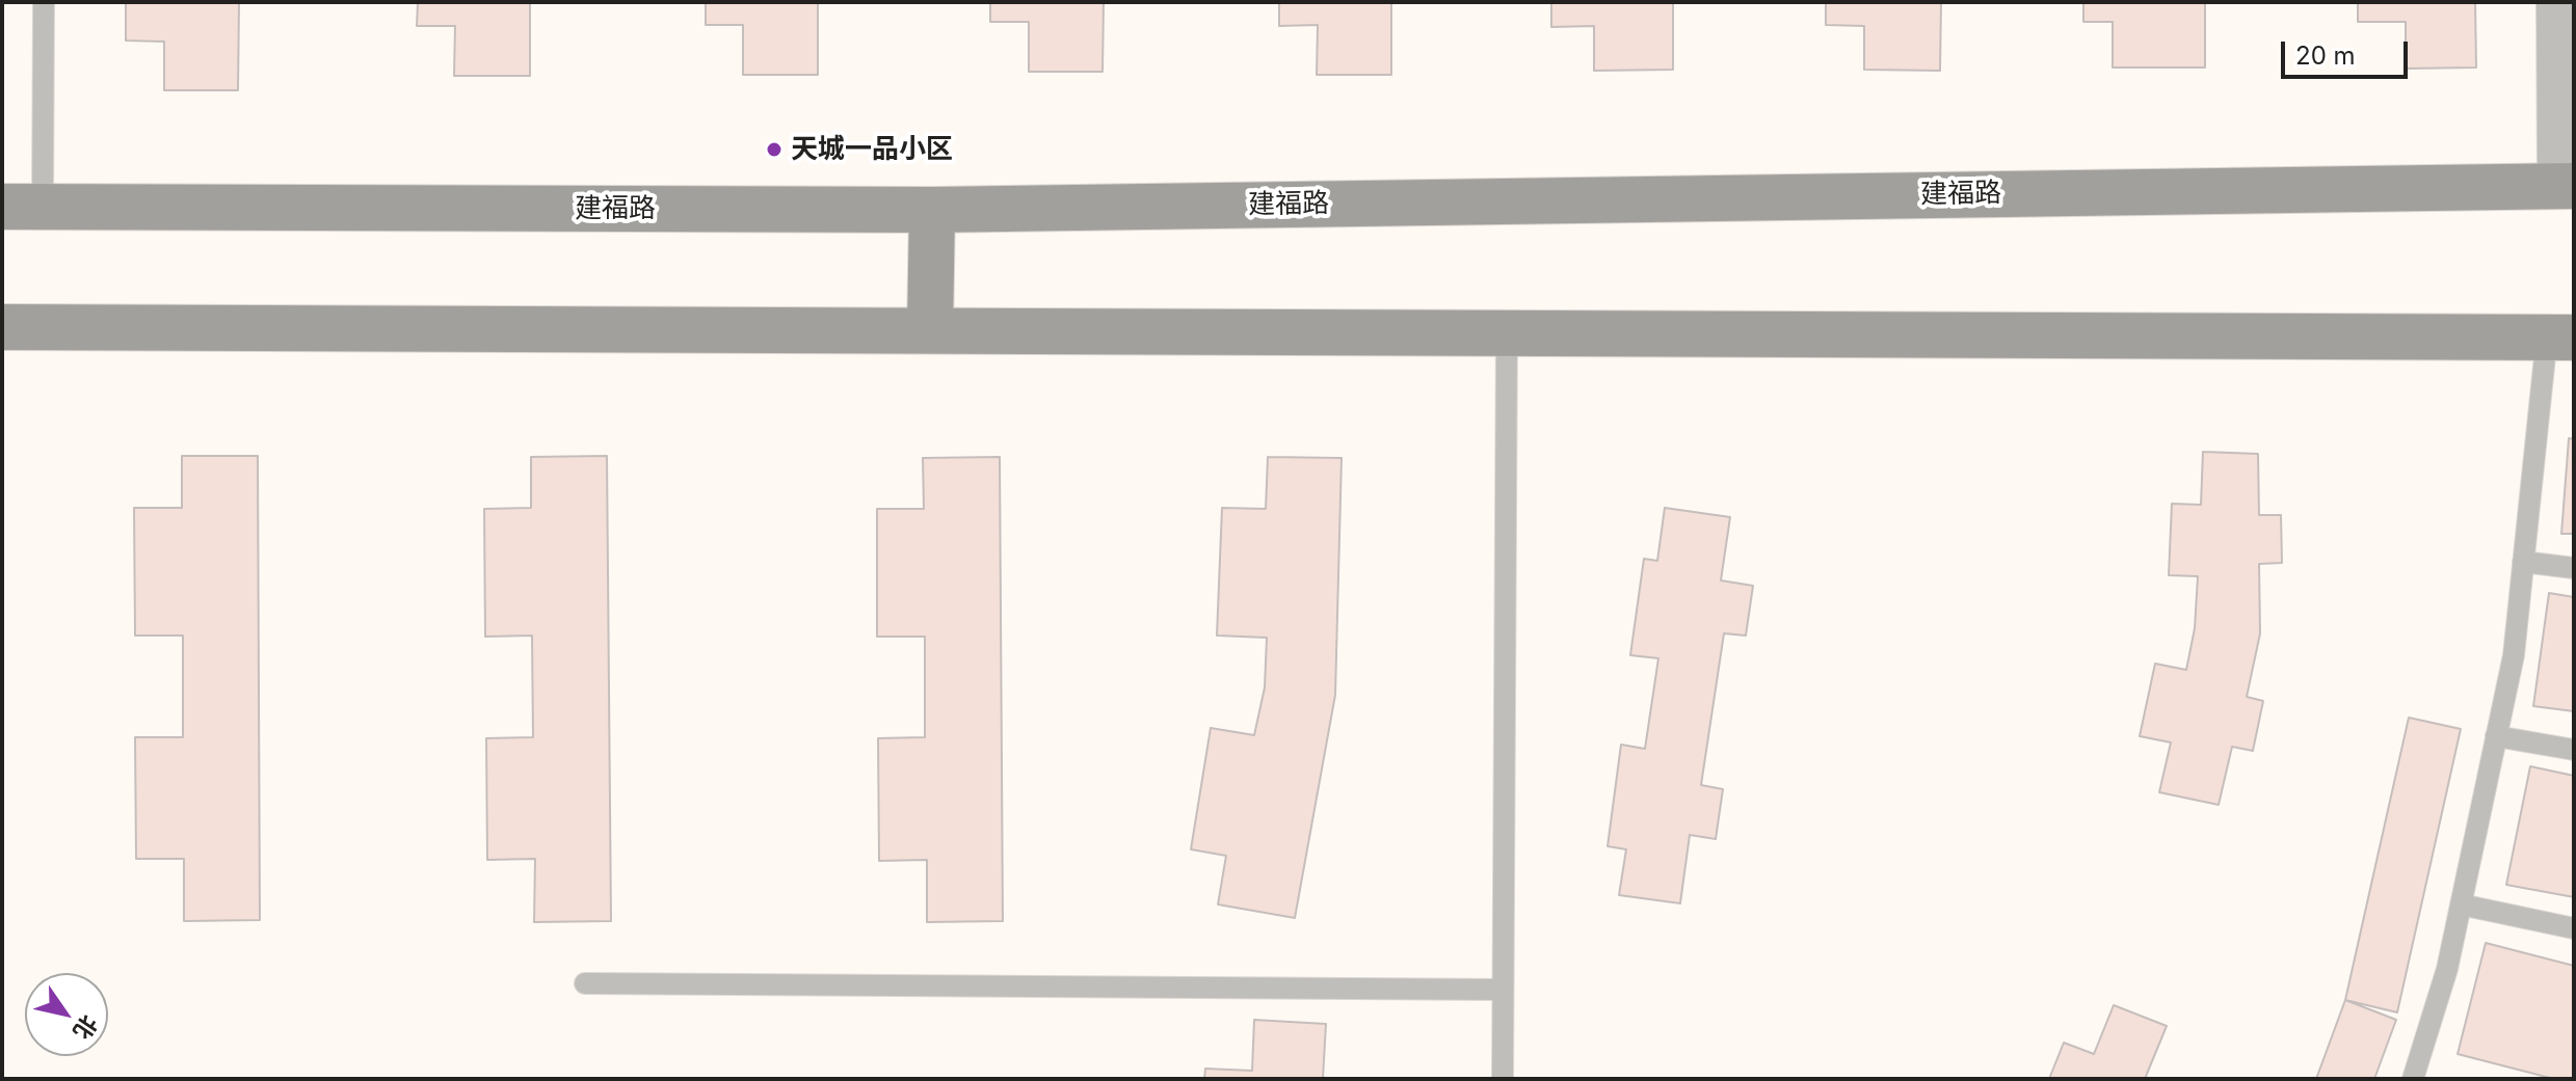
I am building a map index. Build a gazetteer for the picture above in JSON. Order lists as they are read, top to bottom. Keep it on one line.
{"streets":{"main road":["建福路"]},"places":["天城一品小区"],"scale_bar":"20 m","north":"bottom right"}
